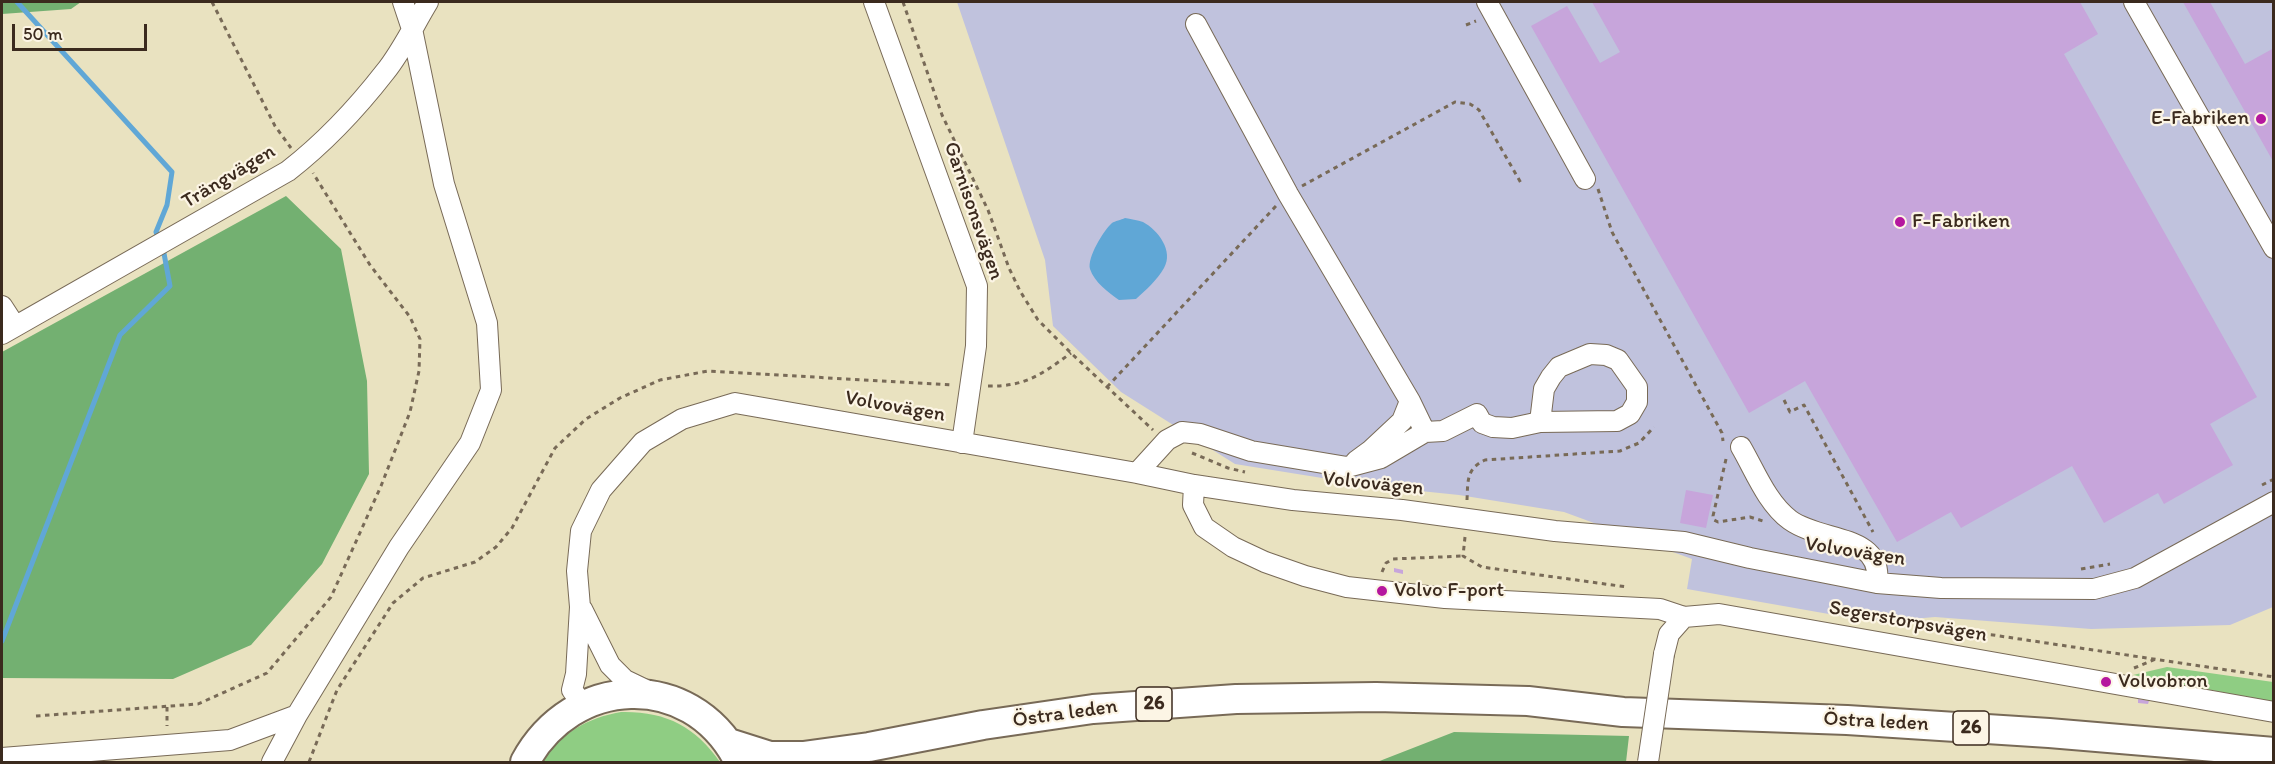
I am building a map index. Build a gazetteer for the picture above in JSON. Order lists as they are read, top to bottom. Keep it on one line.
{"streets":{"highway":["26","Östra leden"],"street":["Trängvägen","Garnisonsvägen","Volvovägen","Segerstorpsvägen"]},"crossings":[["Garnisonsvägen","Volvovägen"],["26","Östra leden"]],"places":["E-Fabriken","F-Fabriken","Volvo F-port","Volvobron"],"scale_bar":"50 m"}
